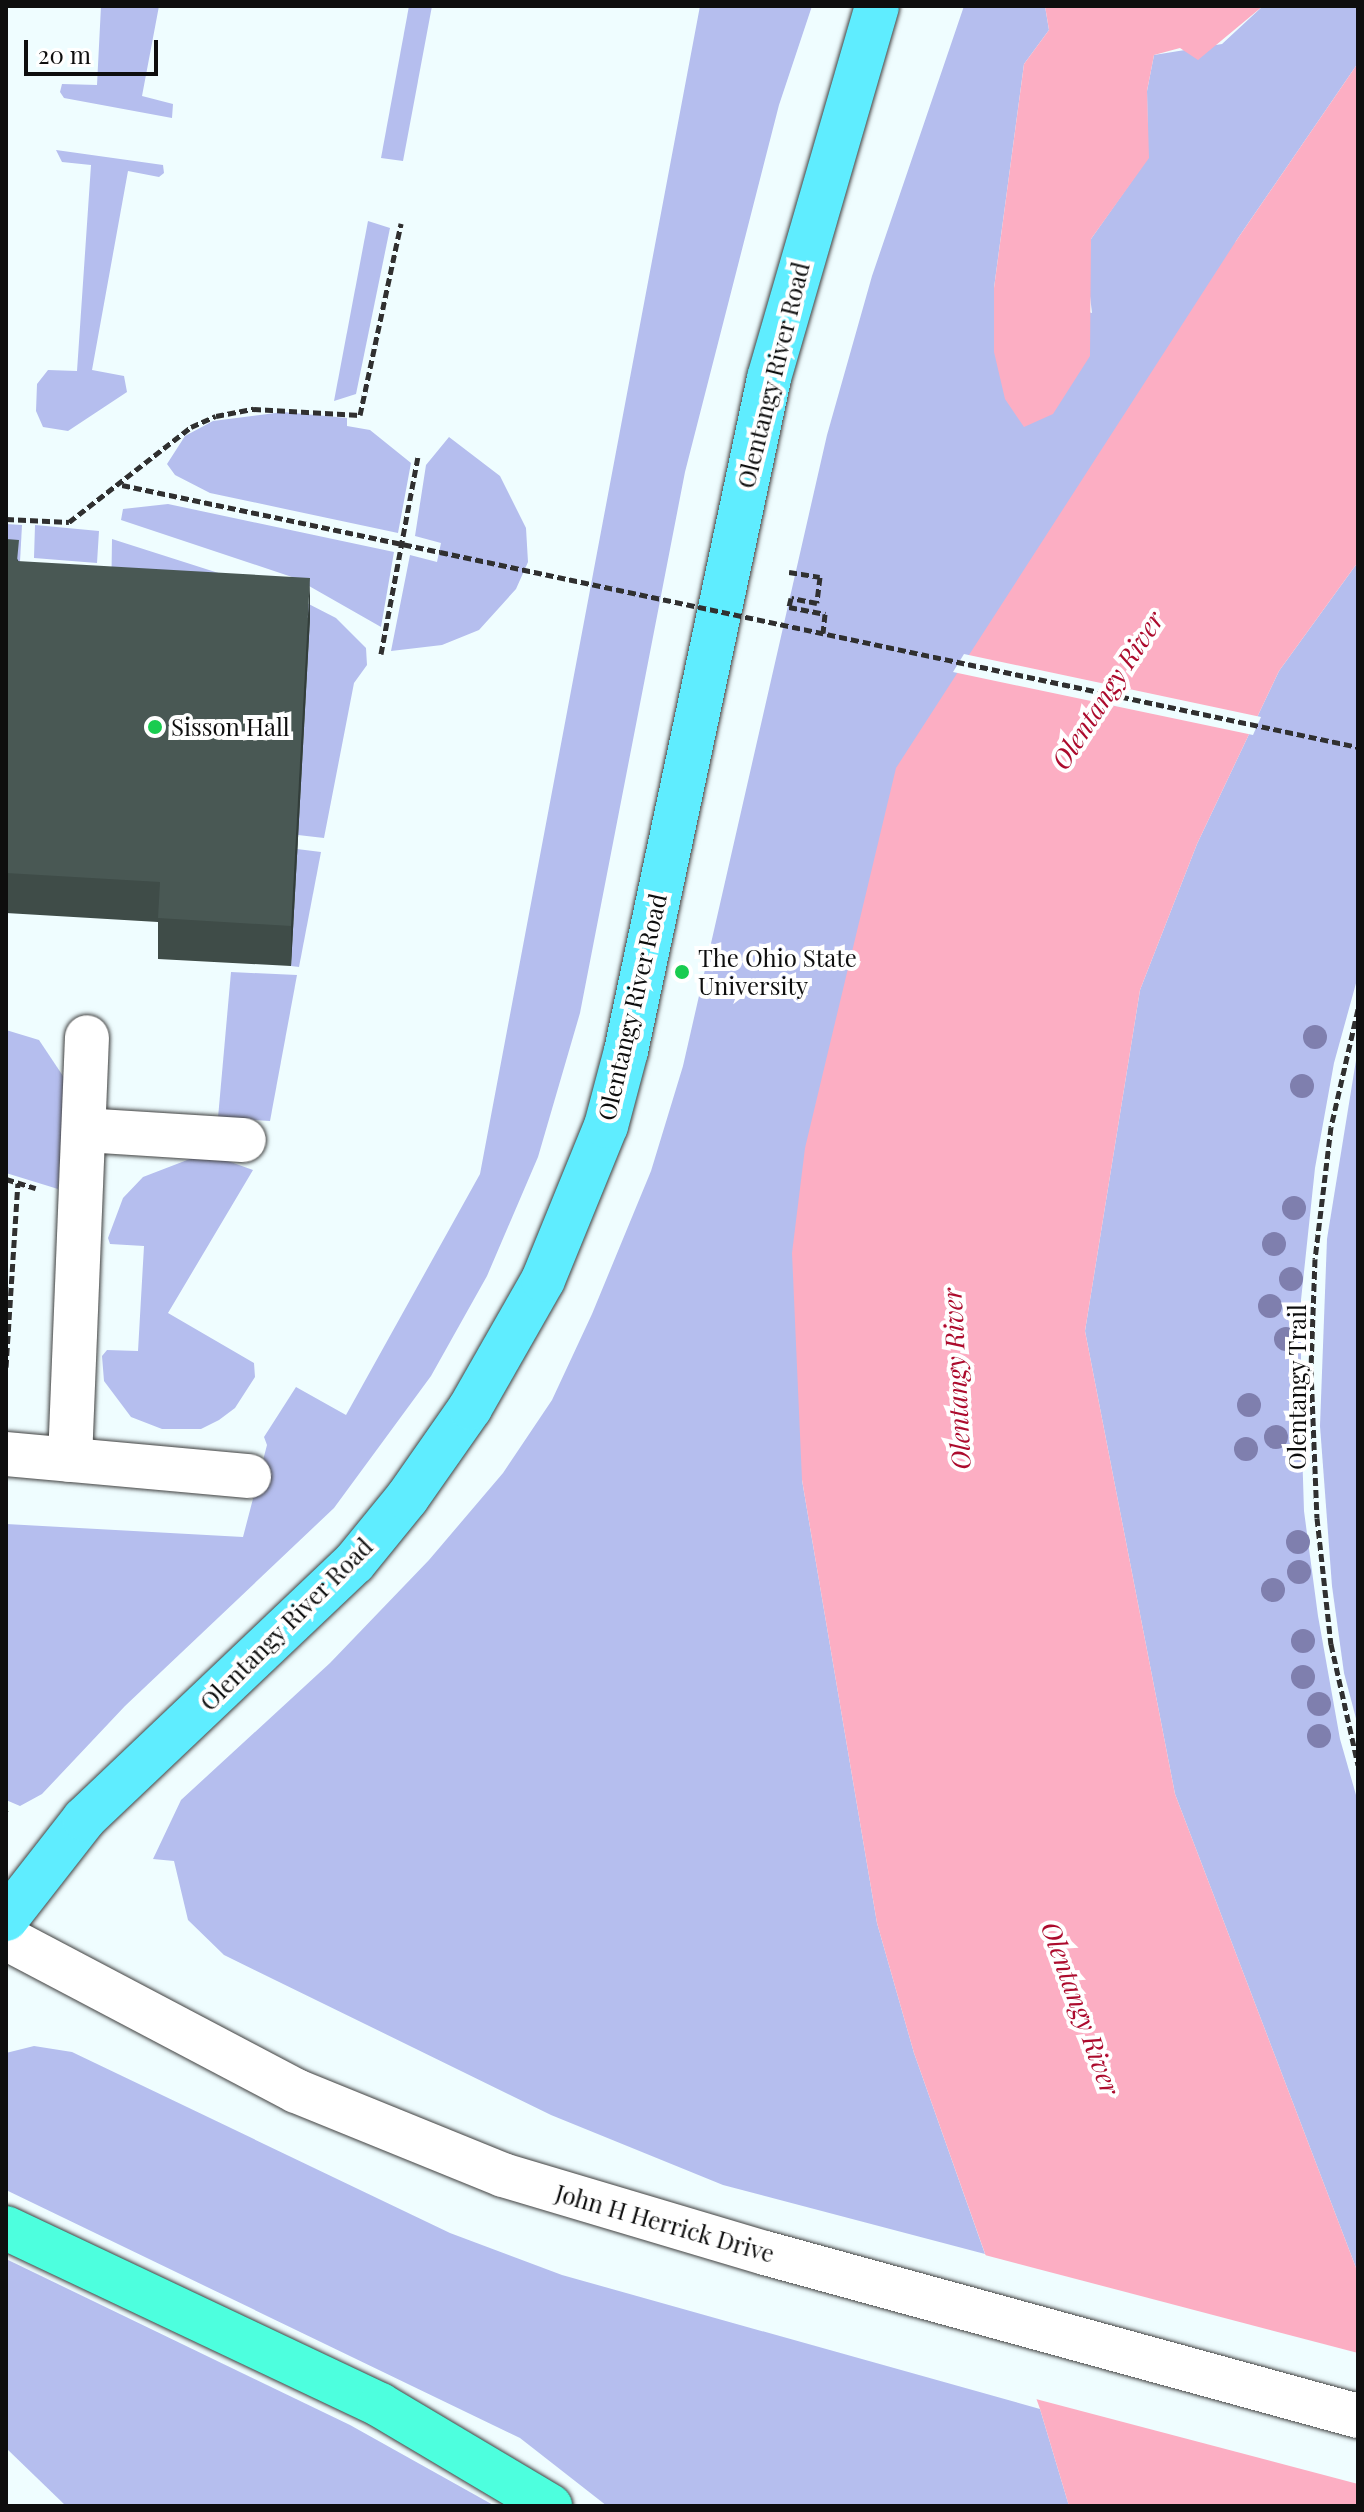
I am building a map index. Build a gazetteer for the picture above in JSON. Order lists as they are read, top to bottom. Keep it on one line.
{"streets":{"main road":["Olentangy River Road"],"street":["John H Herrick Drive"],"path":["Olentangy Trail"]},"water":["Olentangy River"],"places":["Sisson Hall","The Ohio State University"],"scale_bar":"20 m"}
